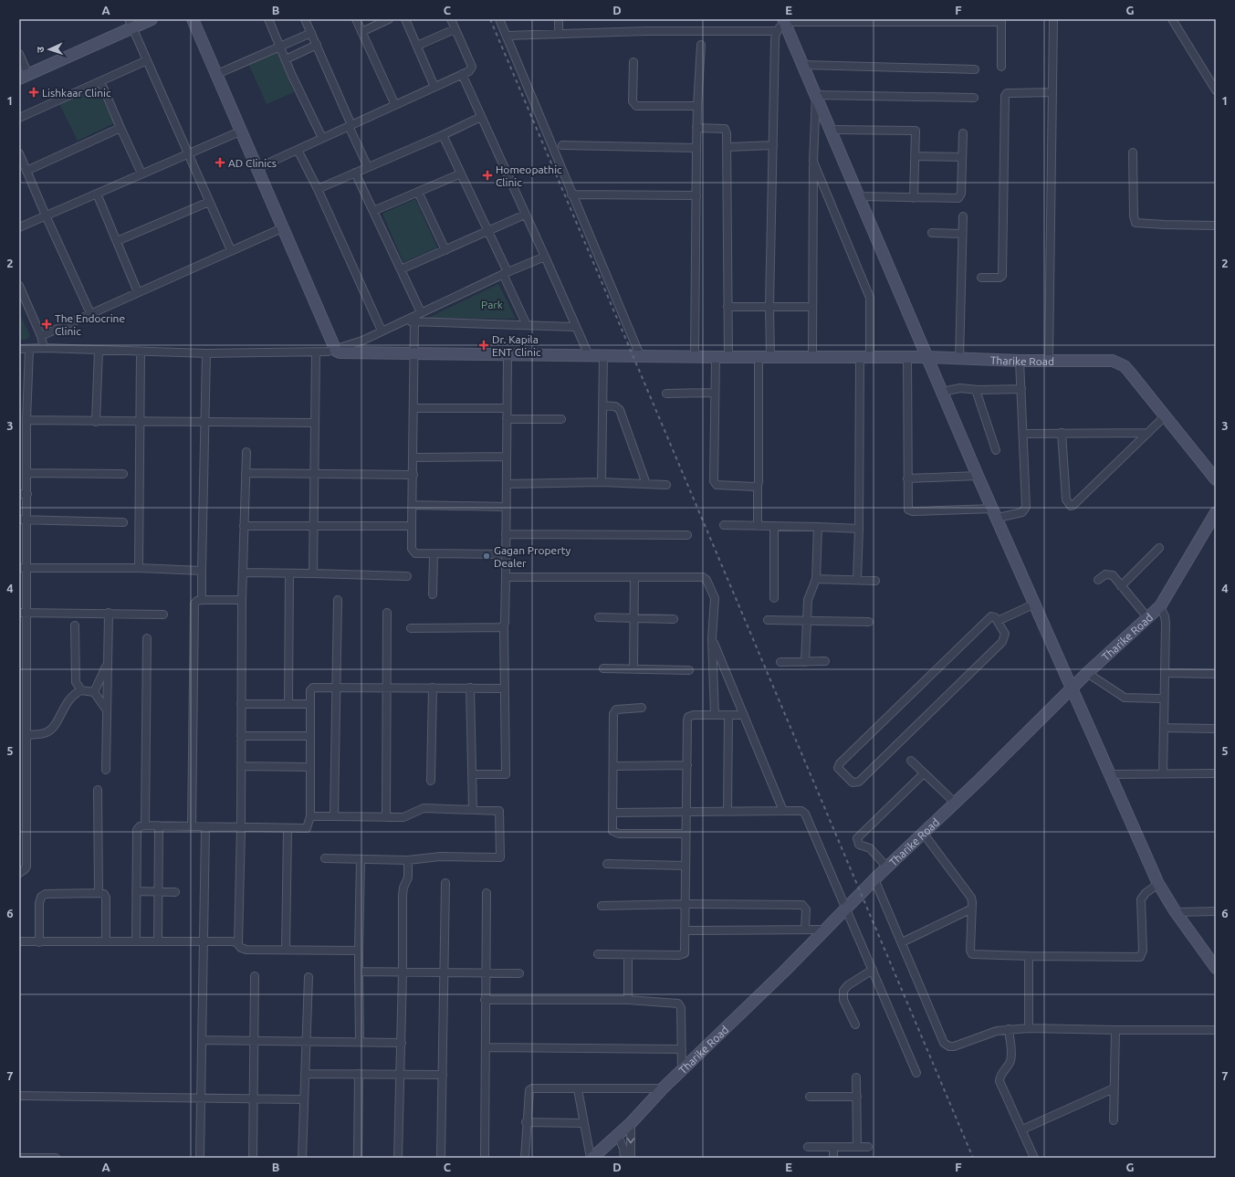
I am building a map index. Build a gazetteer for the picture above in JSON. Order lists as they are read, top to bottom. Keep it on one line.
{"streets":{"street":["Tharike Road"]},"parks":["Park"],"places":{"health":["Lishkaar Clinic","AD Clinics","Homeopathic Clinic","The Endocrine Clinic","Dr. Kapila ENT Clinic"],"other":["Gagan Property Dealer"]},"north":"left","grid":{"columns":["A","B","C","D","E","F","G"],"rows":["1","2","3","4","5","6","7"]}}
